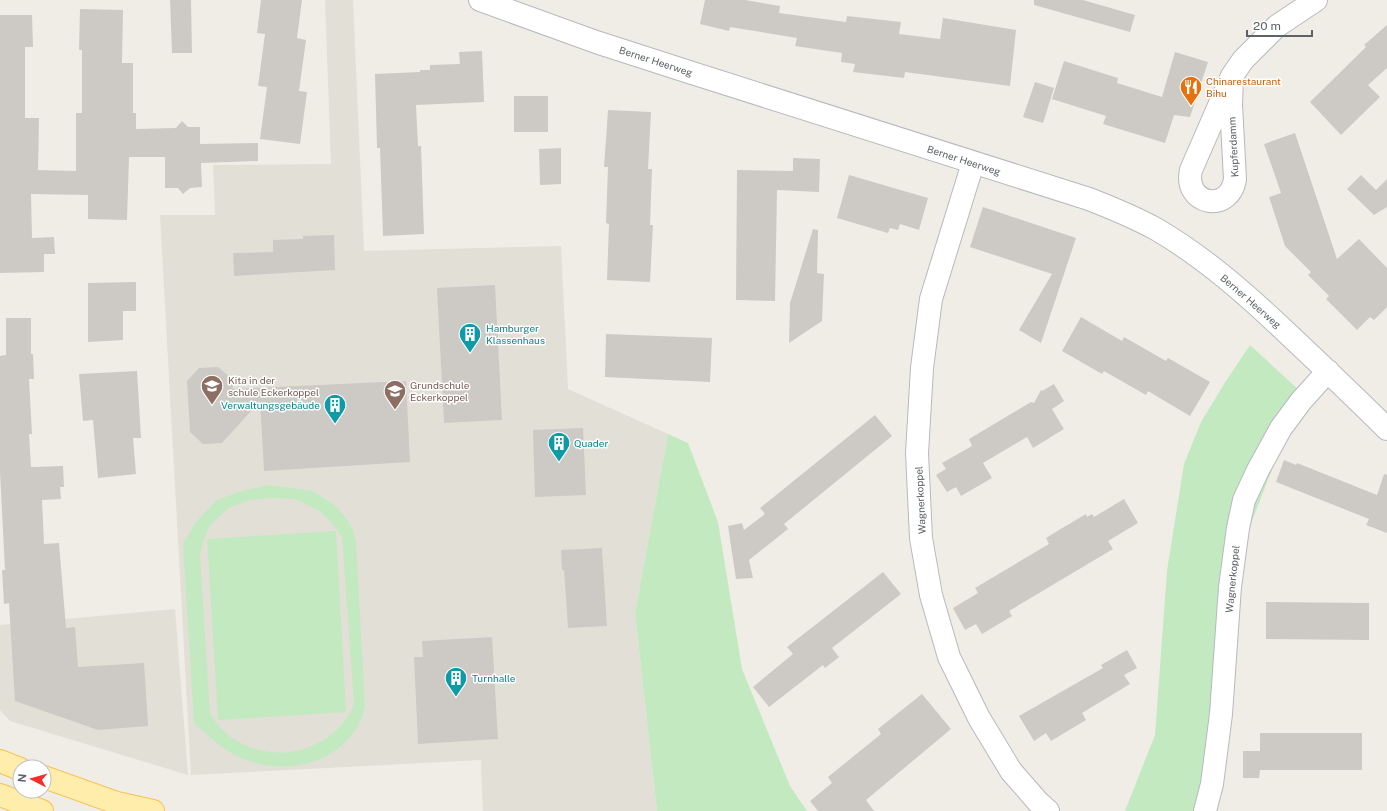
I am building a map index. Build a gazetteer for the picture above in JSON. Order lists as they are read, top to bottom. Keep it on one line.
{"streets":{"street":["Berner Heerweg","Kupferdamm","Wagnerkoppel"]},"crossings":[["Berner Heerweg","Wagnerkoppel"]],"places":{"restaurant":["Chinarestaurant Bihu"],"building":["Hamburger Klassenhaus","Verwaltungsgebäude","Quader","Turnhalle"],"school or university":["Kita in der schule Eckerkoppel","Grundschule Eckerkoppel"]},"scale_bar":"20 m","north":"left"}
